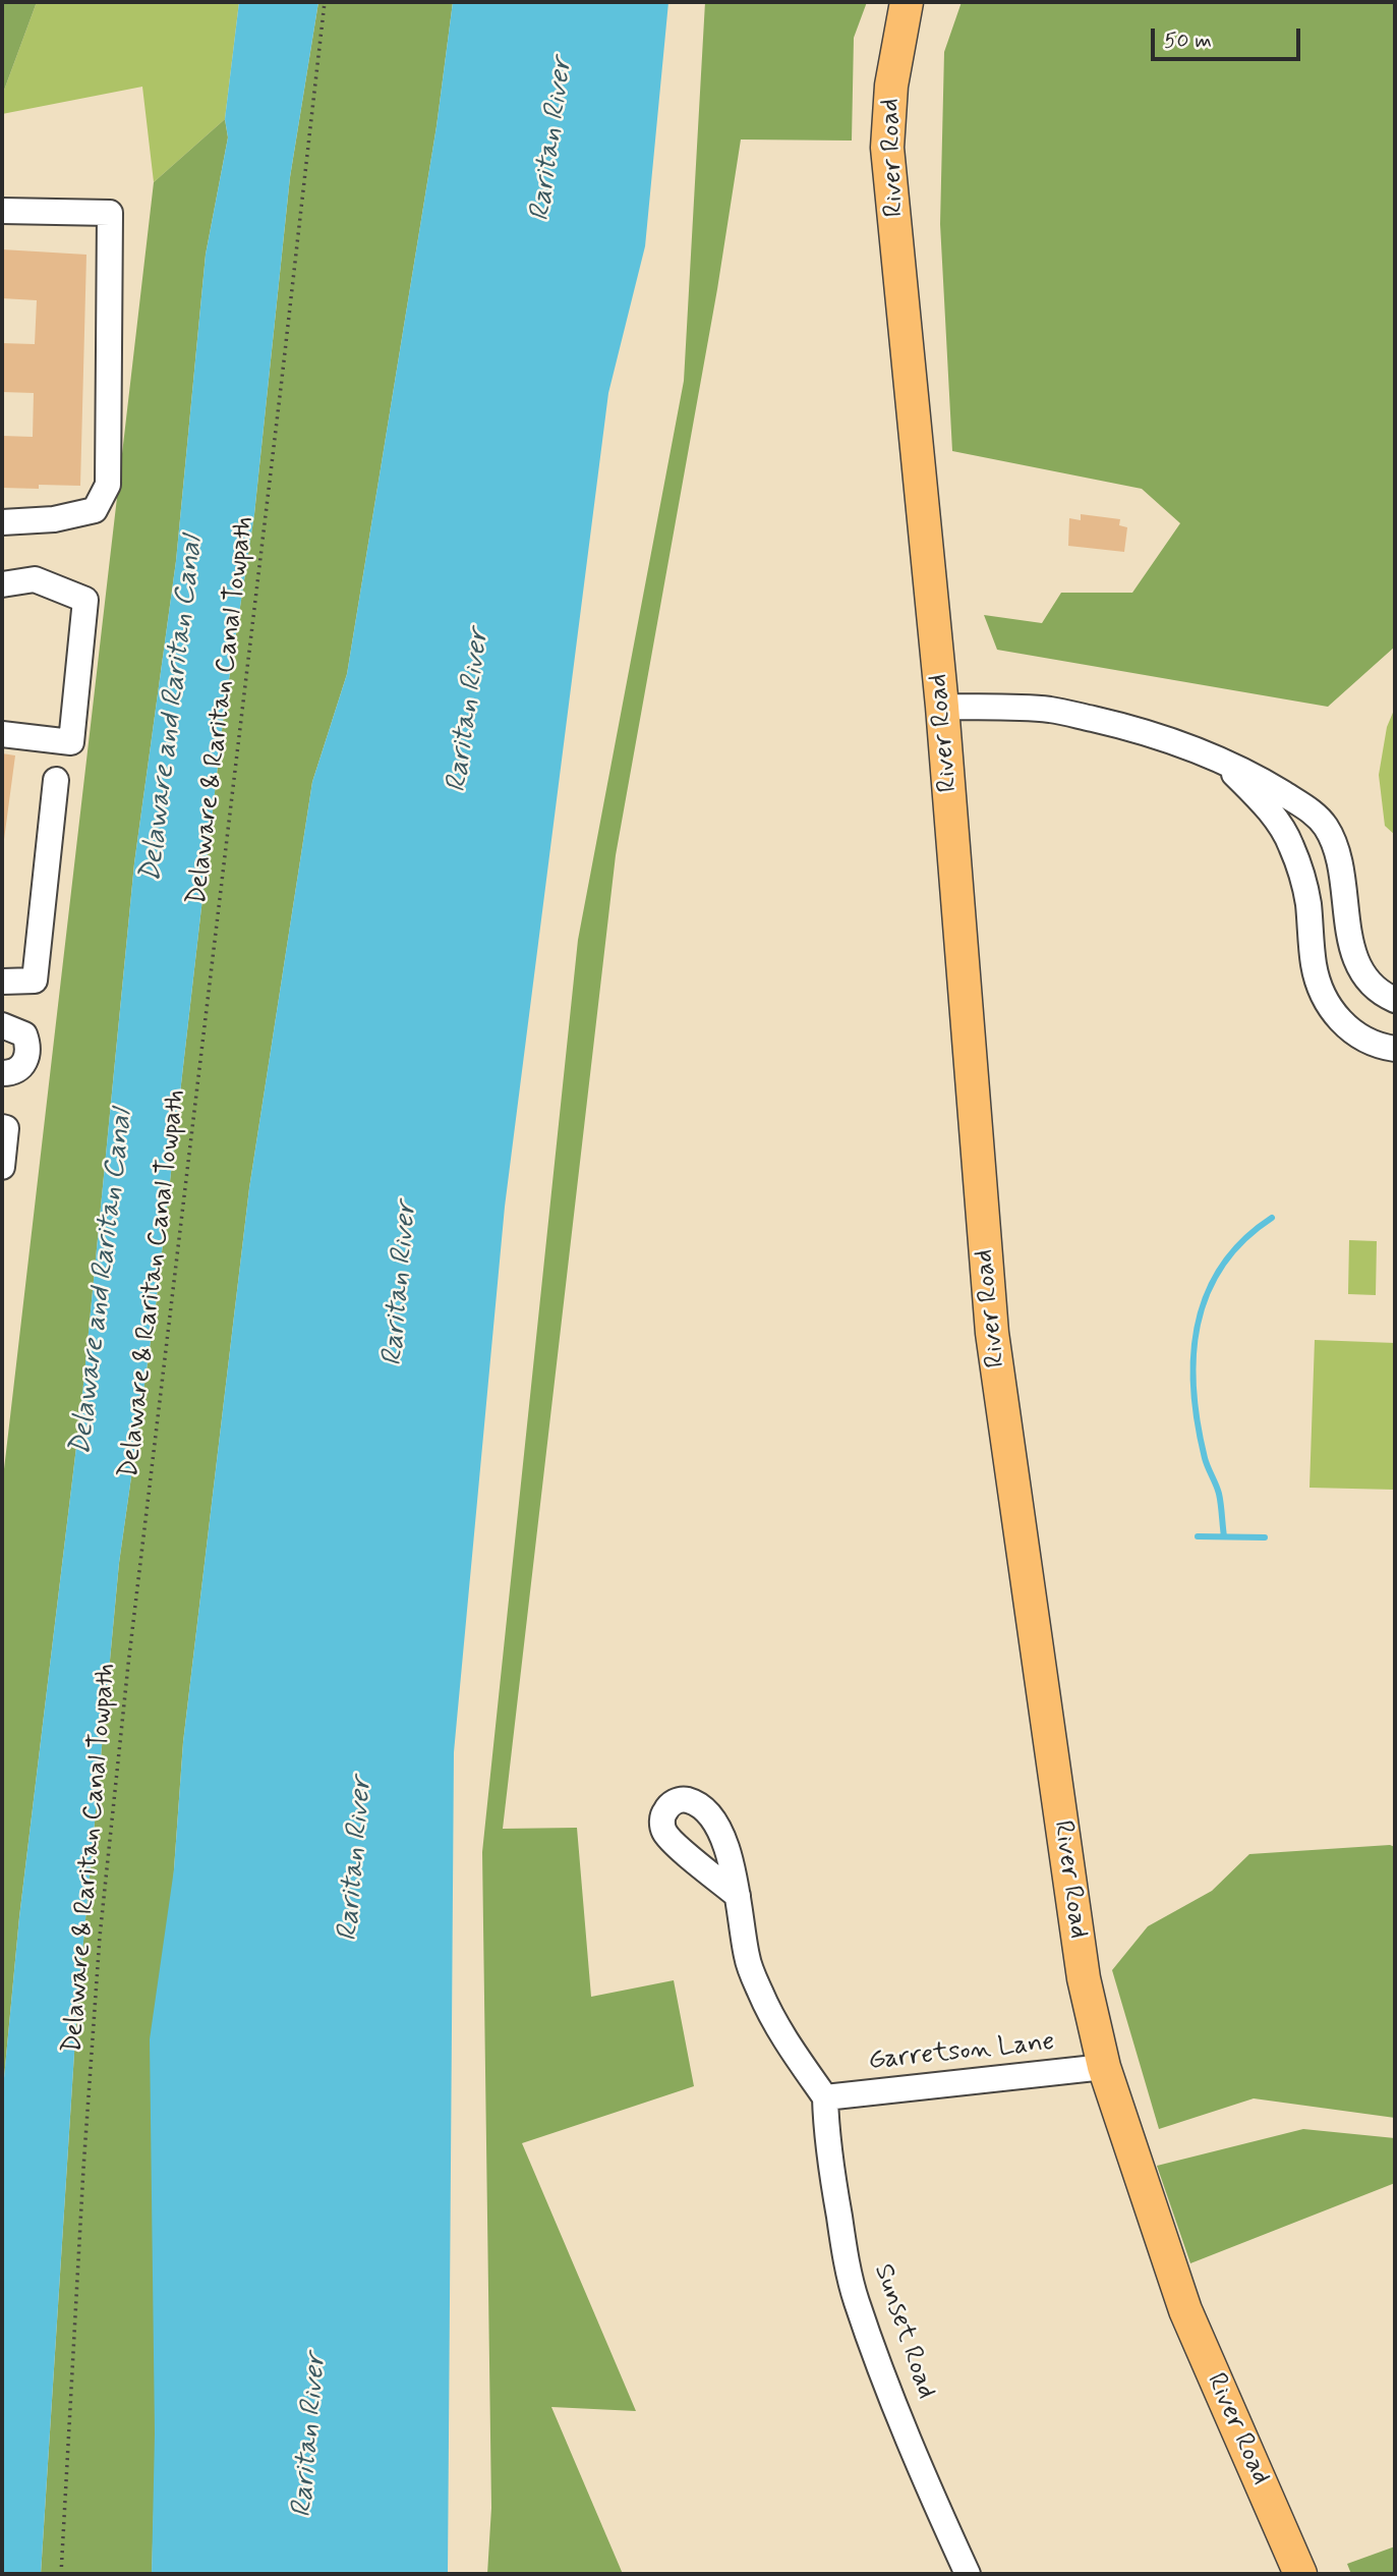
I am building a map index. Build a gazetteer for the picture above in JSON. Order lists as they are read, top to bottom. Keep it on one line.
{"streets":{"main road":["River Road"],"street":["Garretson Lane","Sunset Road"],"path":["Delaware & Raritan Canal Towpath"]},"crossings":[["River Road","Garretson Lane"],["Garretson Lane","Sunset Road"]],"water":["Raritan River","Delaware and Raritan Canal"],"scale_bar":"50 m"}
